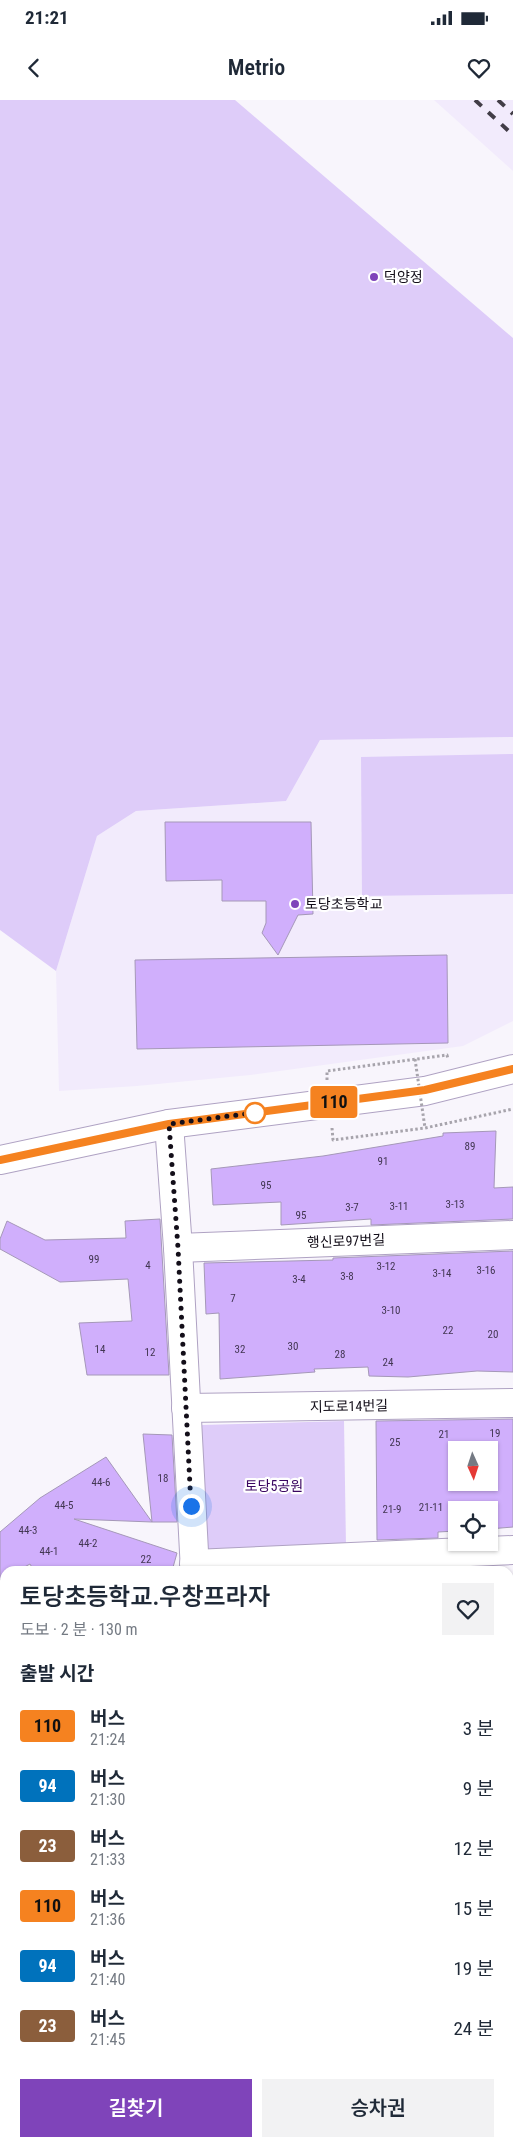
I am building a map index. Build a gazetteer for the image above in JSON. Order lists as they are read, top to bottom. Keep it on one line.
{"streets":{"street":["행신로97번길","지도로14번길"]},"parks":["토당5공원"],"places":["덕양정","토당초등학교"],"lines":["bus line 110"],"house_numbers":["89","91","95","3-13","3-11","3-7","95","99","4","3-12","3-16","3-14","3-8","3-4","7","3-10","22","20","30","14","32","12","28","24","19","21","25","18","44-6","44-5","21-11","21-9","44-3","44-2","44-1","22"],"north":"bottom","page":{"status":"21:21","header":"Metrio","on_map":"110","heading":[["토당초등학교.우창프라자","도보 · 2 분 · 130 m"],"출발 시간"],"list":[{"mark":"110","name":"버스","note":"21:24","value":"3 분"},{"mark":"94","name":"버스","note":"21:30","value":"9 분"},{"mark":"23","name":"버스","note":"21:33","value":"12 분"},{"mark":"110","name":"버스","note":"21:36","value":"15 분"},{"mark":"94","name":"버스","note":"21:40","value":"19 분"},{"mark":"23","name":"버스","note":"21:45","value":"24 분"}],"buttons":["길찾기","승차권"]}}
